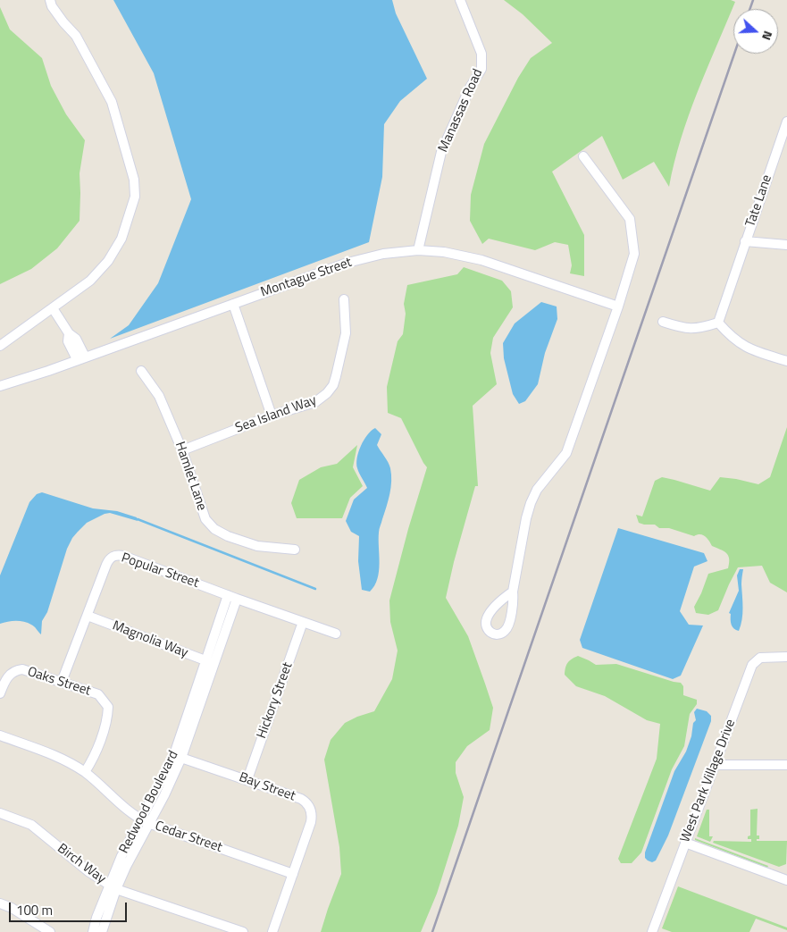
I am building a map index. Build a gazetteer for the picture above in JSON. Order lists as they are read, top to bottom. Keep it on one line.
{"streets":{"street":["Manassas Road","Tate Lane","Montague Street","Sea Island Way","Hamlet Lane","Popular Street","Magnolia Way","Oaks Street","Hickory Street","West Park Village Drive","Bay Street","Redwood Boulevard","Cedar Street","Birch Way"]},"crossings":[["Manassas Road","Montague Street"],["Sea Island Way","Hamlet Lane"],["Popular Street","Magnolia Way"],["Popular Street","Oaks Street"],["Popular Street","Hickory Street"],["Popular Street","Redwood Boulevard"],["Magnolia Way","Redwood Boulevard"],["Oaks Street","Cedar Street"],["Hickory Street","Bay Street"],["Bay Street","Redwood Boulevard"],["Bay Street","Cedar Street"],["Redwood Boulevard","Cedar Street"],["Redwood Boulevard","Birch Way"]],"scale_bar":"100 m","north":"right"}
